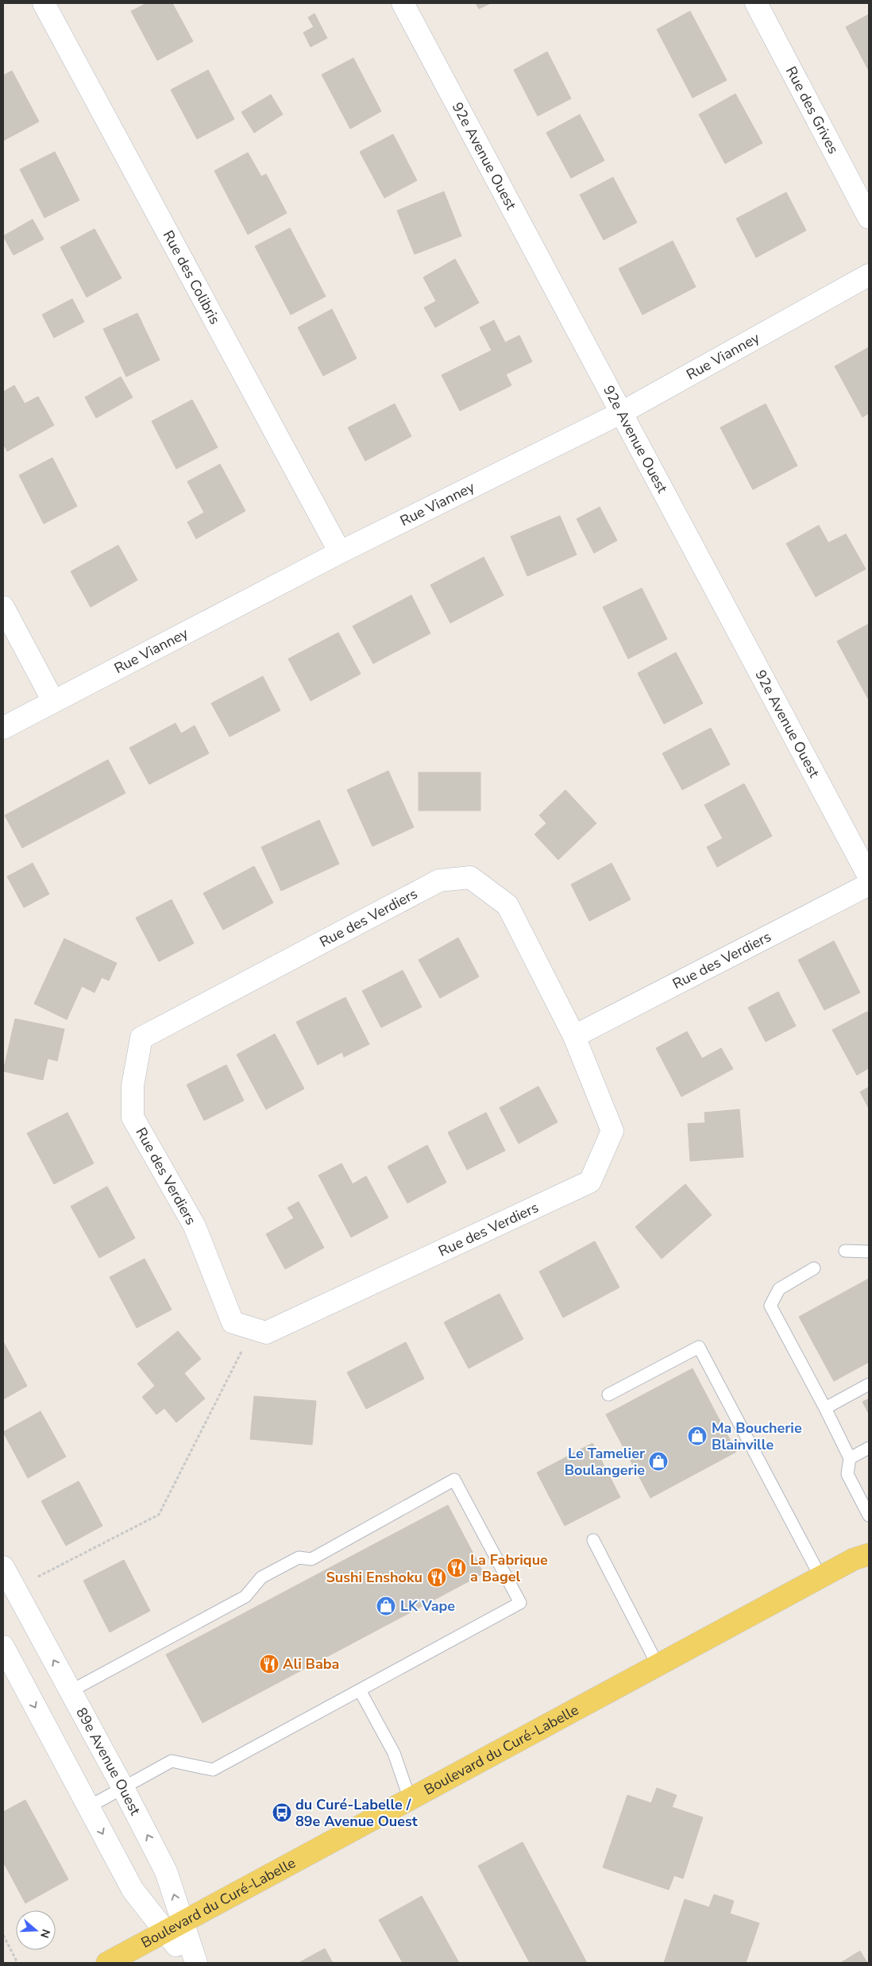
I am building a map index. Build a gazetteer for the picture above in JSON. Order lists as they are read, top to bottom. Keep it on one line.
{"streets":{"main road":["Boulevard du Curé-Labelle"],"street":["Rue des Grives","92e Avenue Ouest","Rue des Colibris","Rue Vianney","Rue des Verdiers","89e Avenue Ouest"]},"crossings":[["92e Avenue Ouest","Rue Vianney"],["Rue des Colibris","Rue Vianney"],["Boulevard du Curé-Labelle","89e Avenue Ouest"]],"places":{"shop":["Ma Boucherie Blainville","Le Tamelier Boulangerie","LK Vape"],"restaurant":["La Fabrique a Bagel","Sushi Enshoku","Ali Baba"],"bus stop":["du Curé-Labelle / 89e Avenue Ouest"]},"north":"right"}
